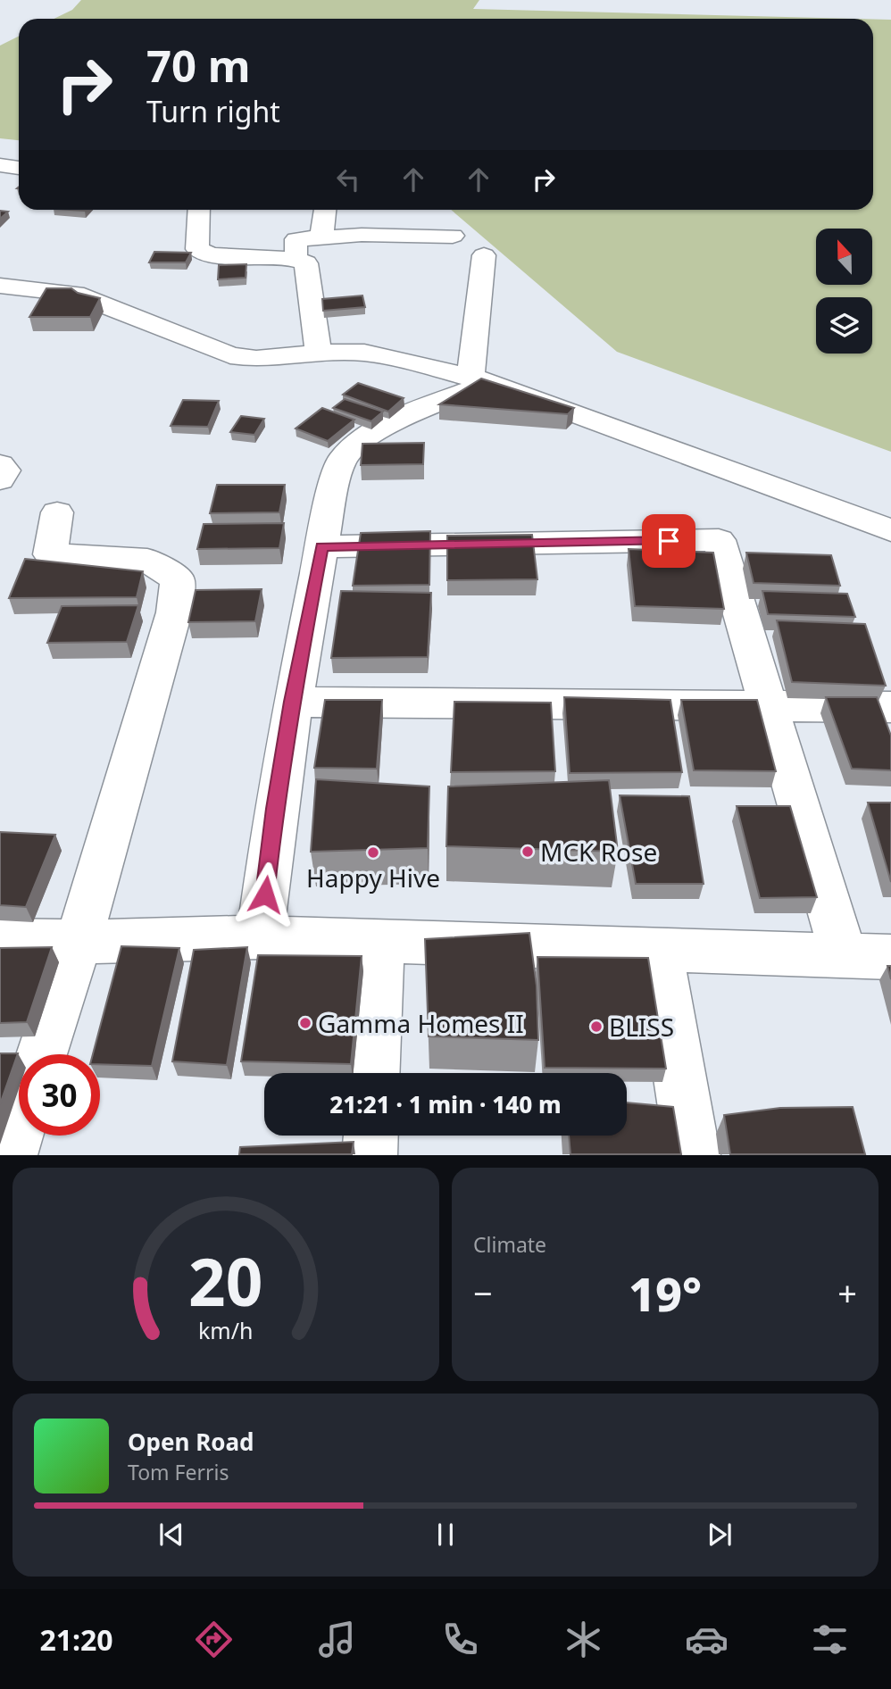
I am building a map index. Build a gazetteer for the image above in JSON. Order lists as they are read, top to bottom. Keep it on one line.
{"places":["MCK Rose","Happy Hive","Gamma Homes II","BLISS"],"north":"top","page":{"turn":["70 m","Turn right"],"limit":"30","trip":"21:21 · 1 min · 140 m","tile":"Climate","heat":["−","19°","+"],"song":["Open Road","Tom Ferris"],"tabs":"21:20","gauge":["20","km/h"]}}
